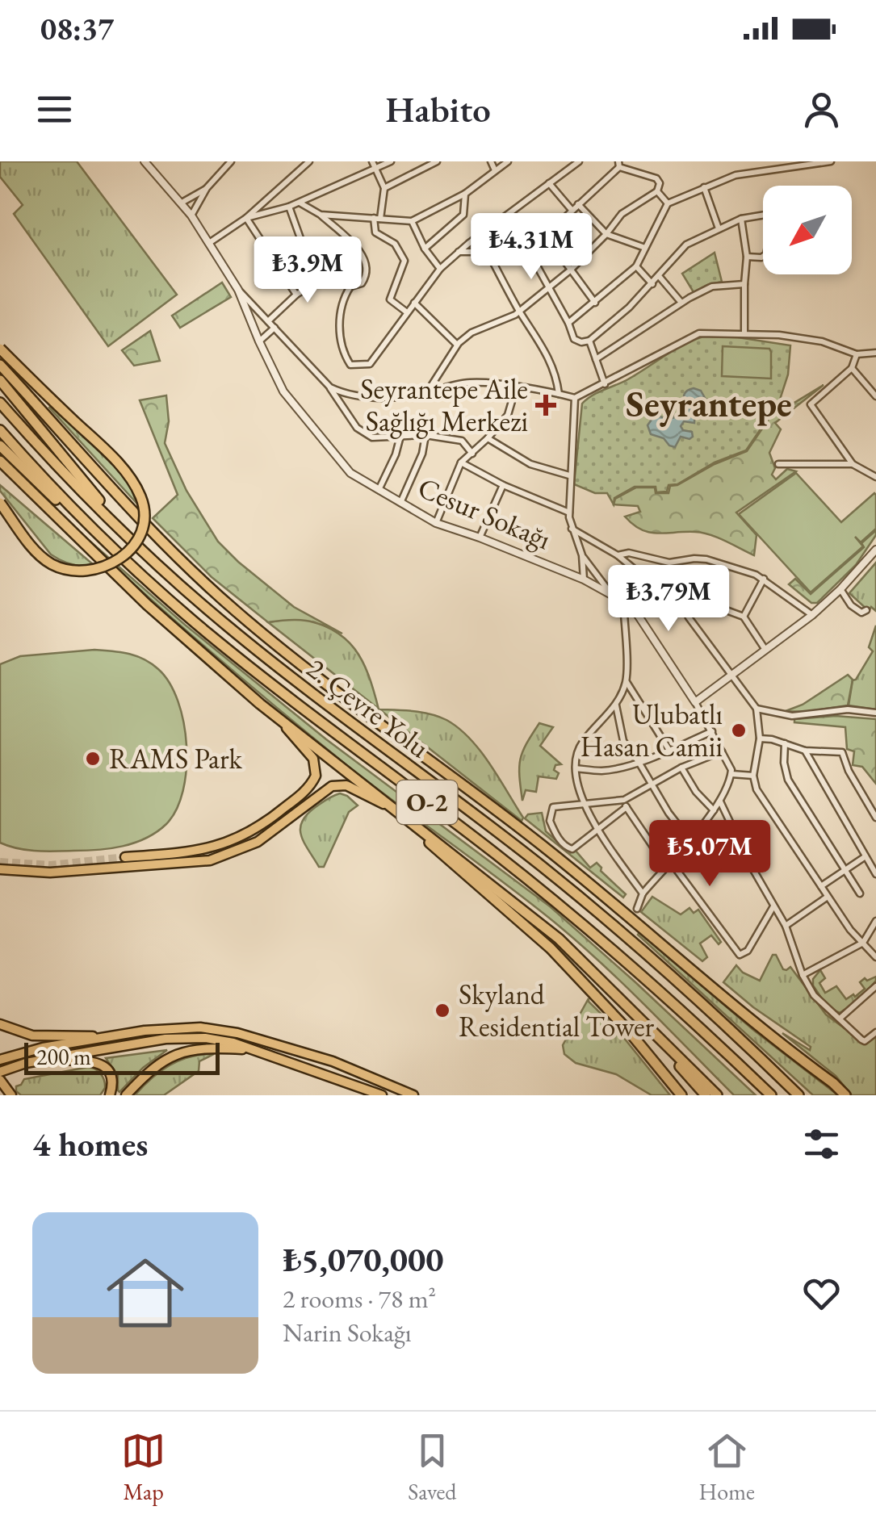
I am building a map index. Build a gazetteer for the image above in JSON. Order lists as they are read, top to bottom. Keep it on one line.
{"streets":{"highway":["2. Çevre Yolu","O-2"],"street":["Cesur Sokağı"]},"districts":["Seyrantepe"],"places":{"health":["Seyrantepe Aile Sağlığı Merkezi"],"other":["Ulubatlı Hasan Camii","RAMS Park","Skyland Residential Tower"]},"scale_bar":"200 m","north":"bottom left","page":{"status":"08:37","header":"Habito","price":["₺4.31M","₺3.9M","₺3.79M","₺5.07M"],"scale":"200 m","heading":"4 homes","list":[{"name":"₺5,070,000","note":"2 rooms · 78 m² · Narin Sokağı"}],"tabs":["Map","Saved","Home"]}}
